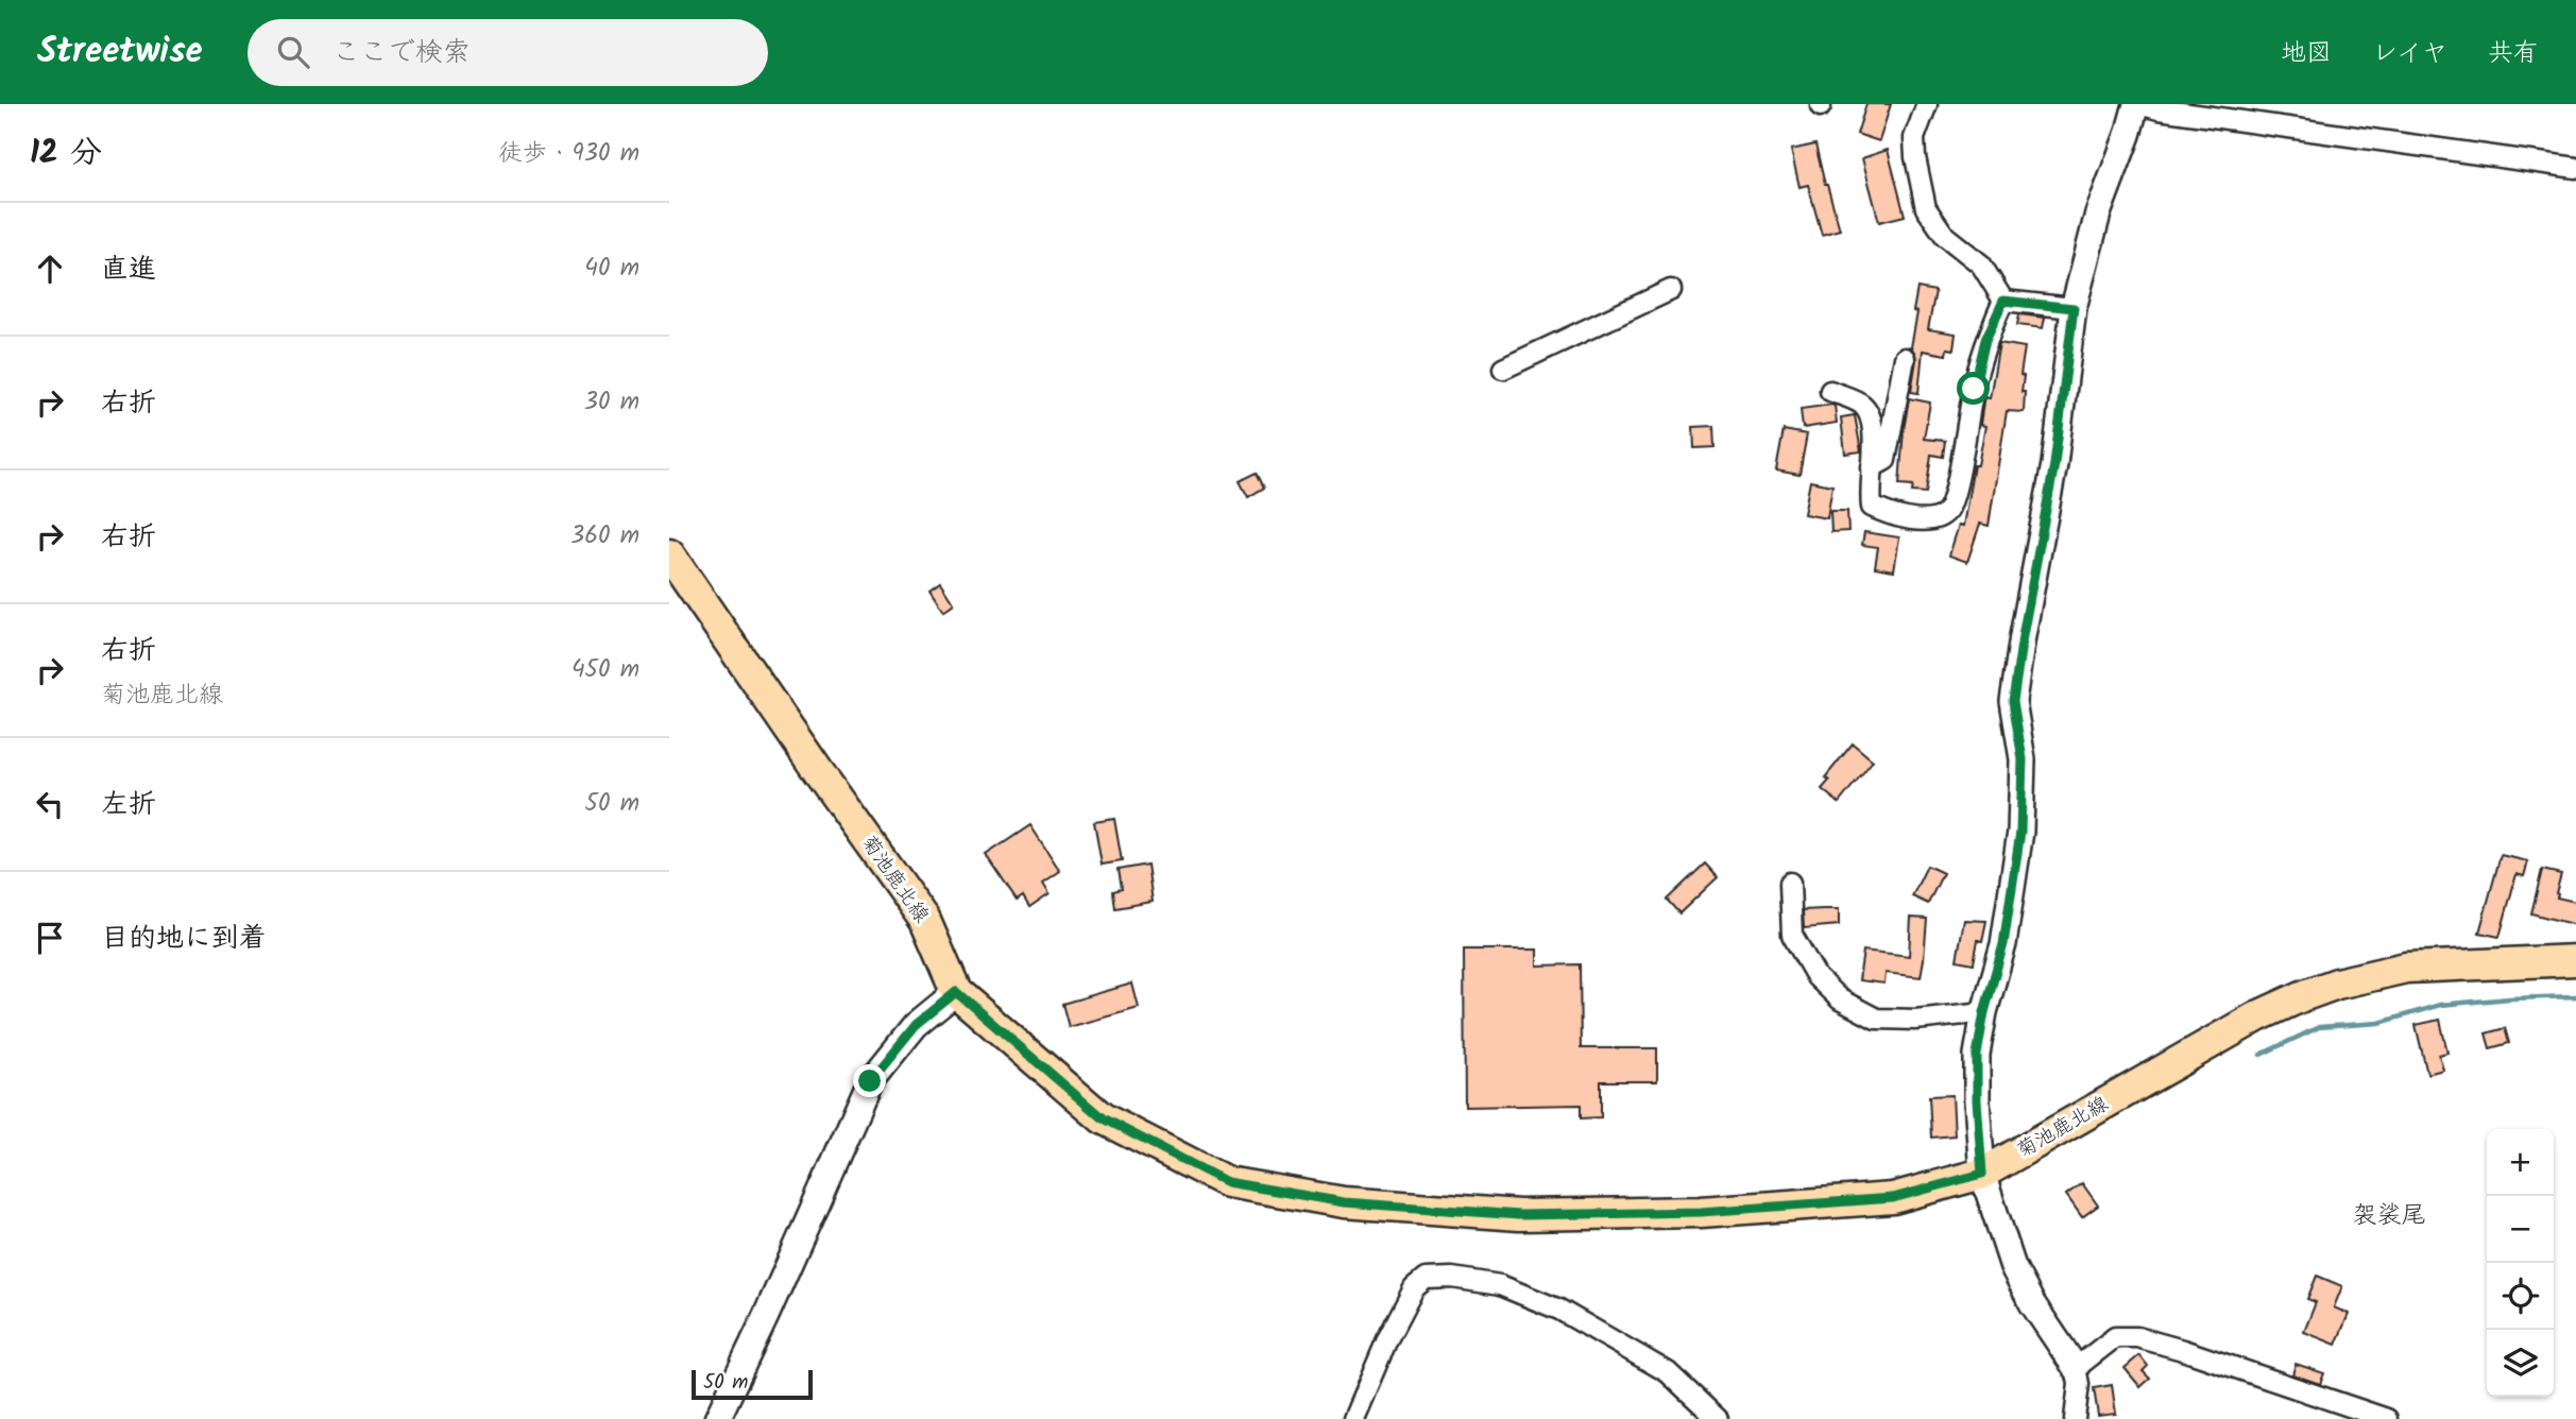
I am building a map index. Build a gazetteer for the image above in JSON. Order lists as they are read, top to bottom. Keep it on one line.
{"streets":{"main road":["菊池鹿北線"]},"districts":["袈裟尾"],"scale_bar":"50 m","page":{"header":"Streetwise","search":"ここで検索","nav":["地図","レイヤ","共有"],"heading":["12 分","徒歩 · 930 m"],"list":[["直進","40 m"],["右折","30 m"],["右折","360 m"],["右折","菊池鹿北線","450 m"],["左折","50 m"],"目的地に到着"],"map_buttons":["+","−"],"scale":"50 m"}}
